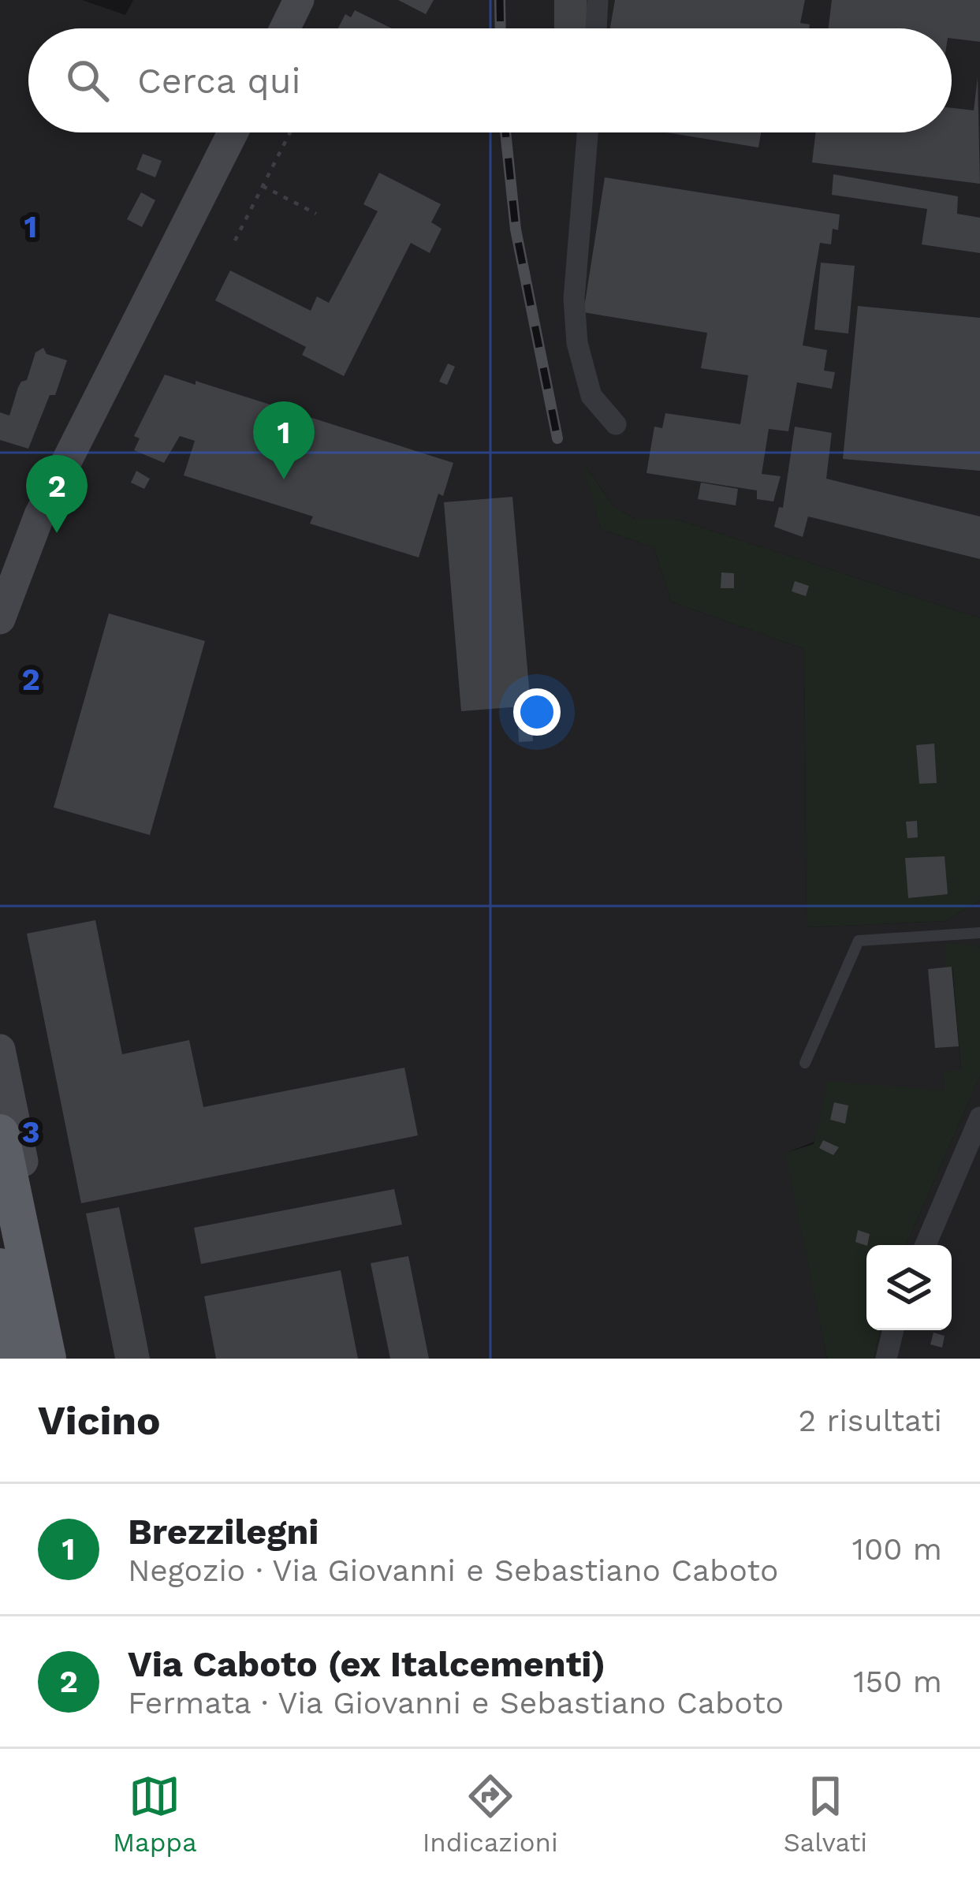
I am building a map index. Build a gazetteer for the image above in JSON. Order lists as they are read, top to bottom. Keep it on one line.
{"page":{"search":"Cerca qui","pins":["1","2"],"heading":["Vicino","2 risultati"],"list":[{"mark":"1","name":"Brezzilegni","note":"Negozio · Via Giovanni e Sebastiano Caboto","value":"100 m"},{"mark":"2","name":"Via Caboto (ex Italcementi)","note":"Fermata · Via Giovanni e Sebastiano Caboto","value":"150 m"}],"nav":["Mappa","Indicazioni","Salvati"]},"grid":{"rows":["1","2","3"]}}
